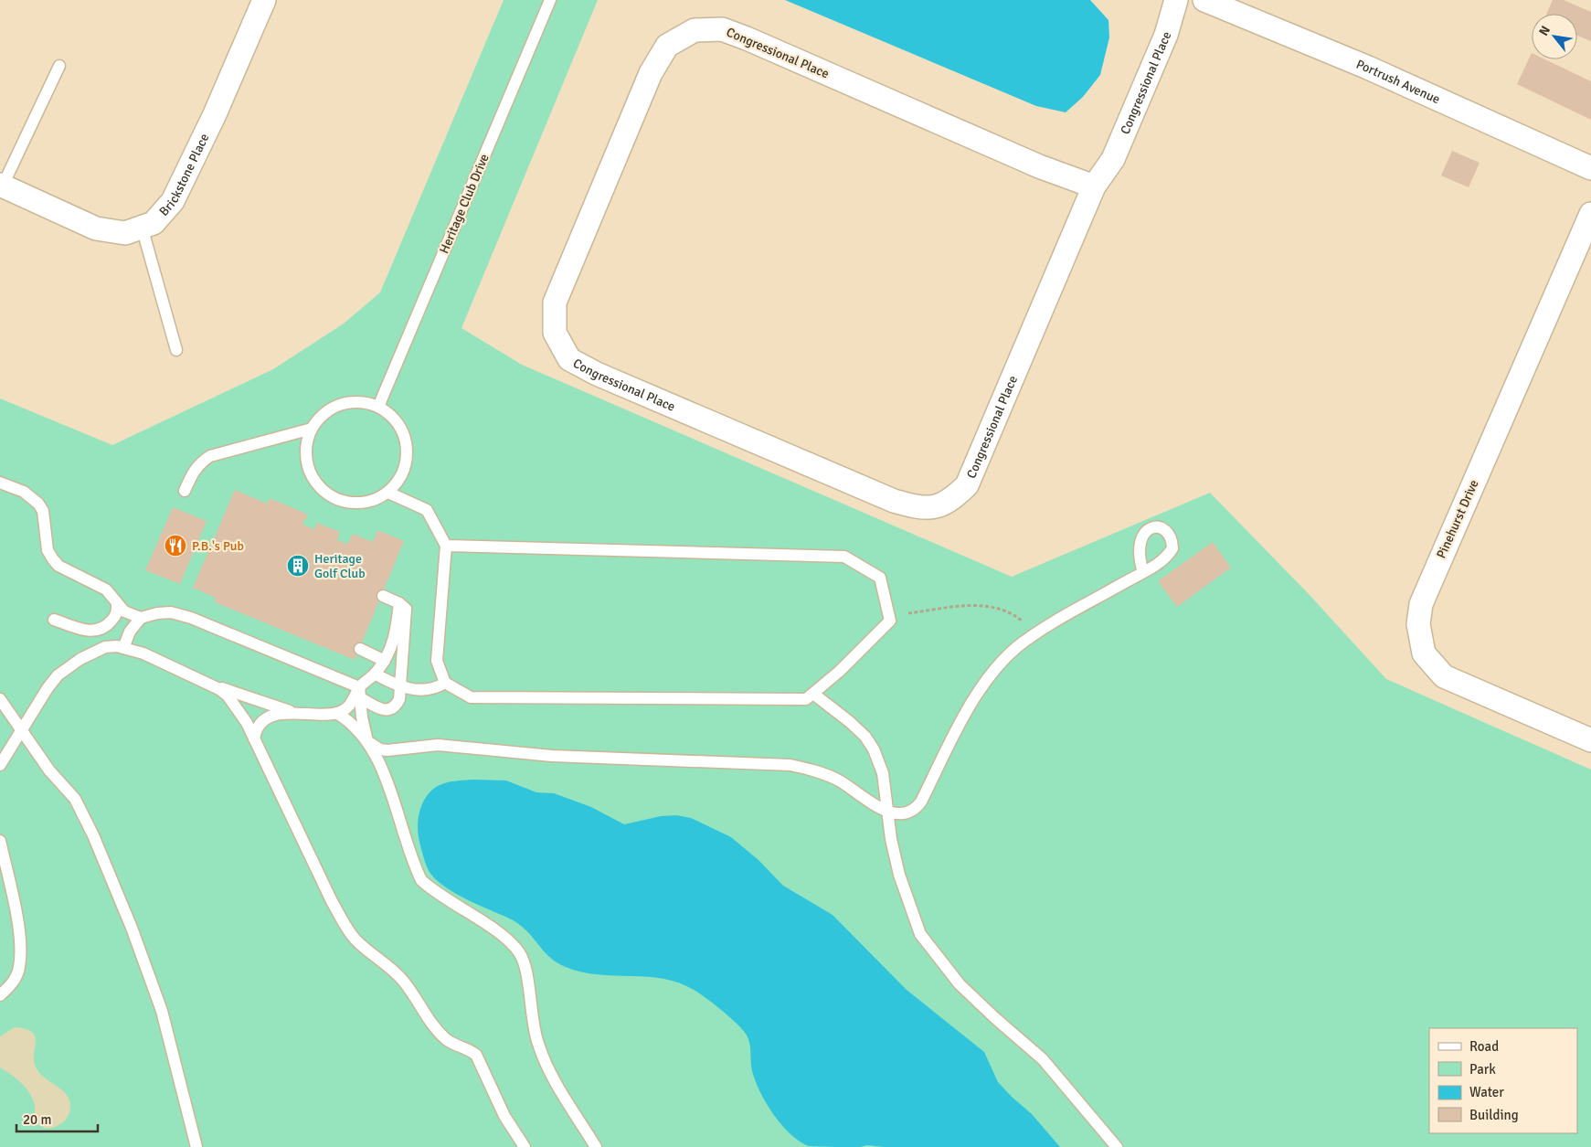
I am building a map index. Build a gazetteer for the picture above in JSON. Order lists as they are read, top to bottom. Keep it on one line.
{"streets":{"street":["Congressional Place","Portrush Avenue","Brickstone Place","Pinehurst Drive"],"lane":["Heritage Club Drive"]},"places":{"restaurant":["P.B.'s Pub"],"building":["Heritage Golf Club"]},"legend":["Road","Park","Water","Building"],"scale_bar":"20 m","north":"top left"}
